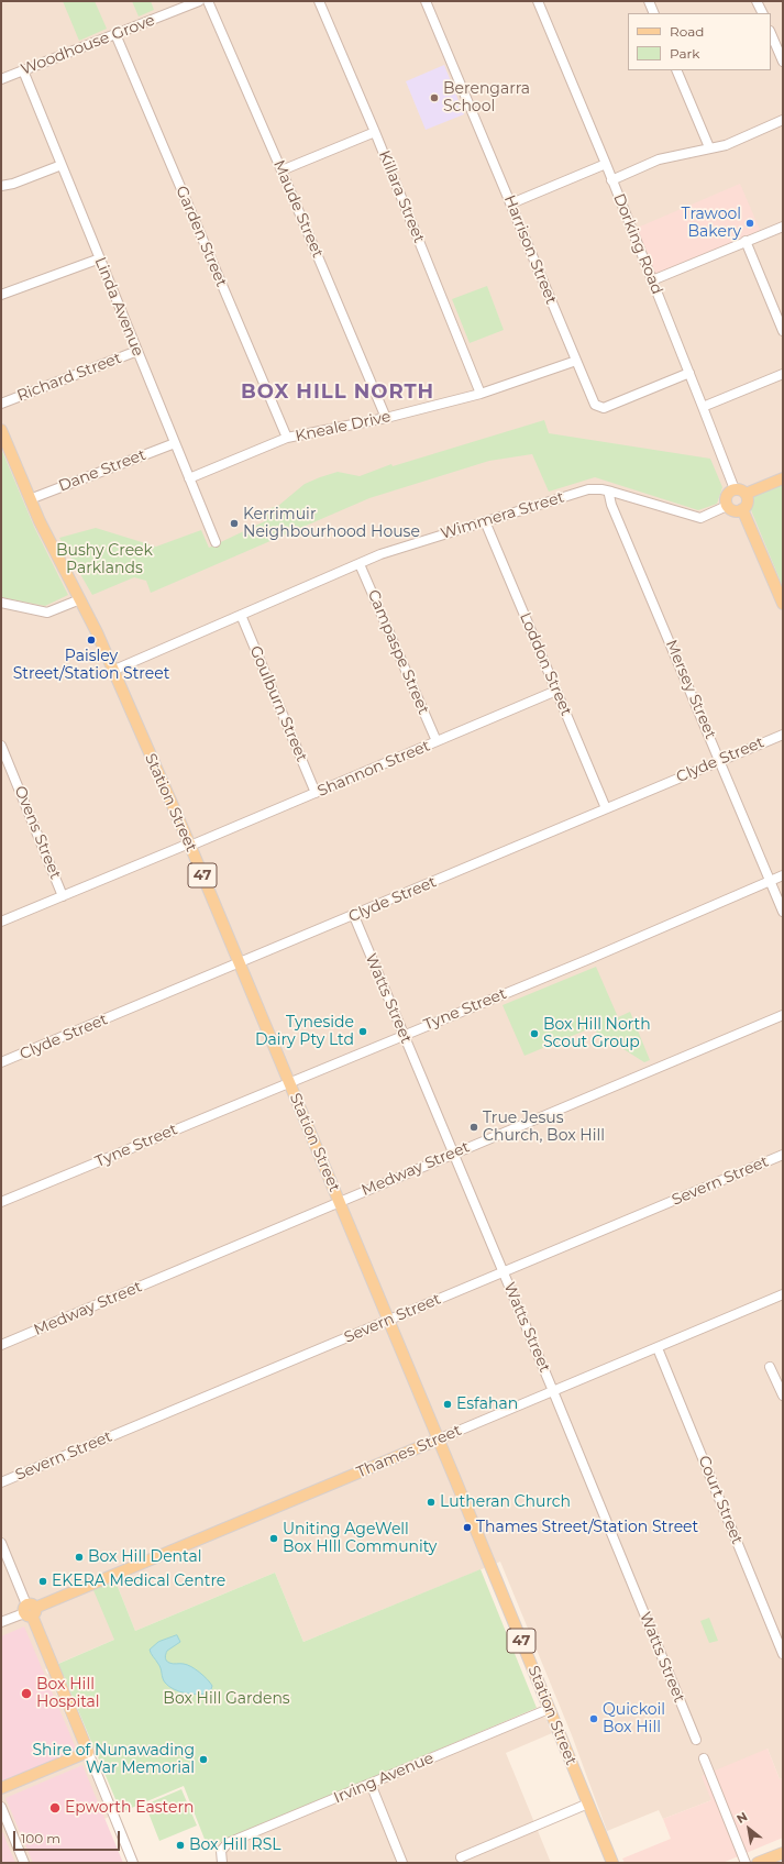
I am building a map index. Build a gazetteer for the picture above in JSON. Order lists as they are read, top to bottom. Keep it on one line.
{"streets":{"main road":["Station Street","47","Thames Street"],"street":["Woodhouse Grove","Killara Street","Maude Street","Garden Street","Dorking Road","Harrison Street","Linda Avenue","Richard Street","Kneale Drive","Dane Street","Wimmera Street","Campaspe Street","Loddon Street","Mersey Street","Goulburn Street","Clyde Street","Shannon Street","Ovens Street","Watts Street","Tyne Street","Medway Street","Severn Street","Court Street","Irving Avenue"]},"crossings":[["Woodhouse Grove","Garden Street"],["Woodhouse Grove","Linda Avenue"],["Killara Street","Kneale Drive"],["Maude Street","Kneale Drive"],["Garden Street","Kneale Drive"],["Dorking Road","Harrison Street"],["Dorking Road","Wimmera Street"],["Harrison Street","Kneale Drive"],["Linda Avenue","Richard Street"],["Linda Avenue","Kneale Drive"],["Linda Avenue","Dane Street"],["Dane Street","Station Street"],["Wimmera Street","Campaspe Street"],["Wimmera Street","Loddon Street"],["Wimmera Street","Mersey Street"],["Wimmera Street","Goulburn Street"],["Wimmera Street","Station Street"],["Campaspe Street","Shannon Street"],["Loddon Street","Clyde Street"],["Loddon Street","Shannon Street"],["Mersey Street","Clyde Street"],["Mersey Street","Tyne Street"],["Goulburn Street","Shannon Street"],["Clyde Street","Station Street"],["Clyde Street","Watts Street"],["Shannon Street","Station Street"],["Shannon Street","Ovens Street"],["Station Street","Tyne Street"],["Station Street","Medway Street"],["Station Street","Severn Street"],["Station Street","Thames Street"],["Station Street","Irving Avenue"],["Watts Street","Tyne Street"],["Watts Street","Medway Street"],["Watts Street","Severn Street"],["Watts Street","Thames Street"],["Thames Street","Court Street"]],"districts":["BOX HILL NORTH"],"parks":["Bushy Creek Parklands","Box Hill Gardens"],"places":["Berengarra School","Trawool Bakery","Kerrimuir Neighbourhood House","Paisley Street/Station Street","Tyneside Dairy Pty Ltd","Box Hill North Scout Group","True Jesus Church, Box Hill","Esfahan","Lutheran Church","Thames Street/Station Street","Uniting AgeWell Box HIll Community","Box Hill Dental","EKERA Medical Centre","Box Hill Hospital","Quickoil Box Hill","Shire of Nunawading War Memorial","Epworth Eastern","Box Hill RSL"],"legend":["Road","Park"],"scale_bar":"100 m","north":"top left"}
